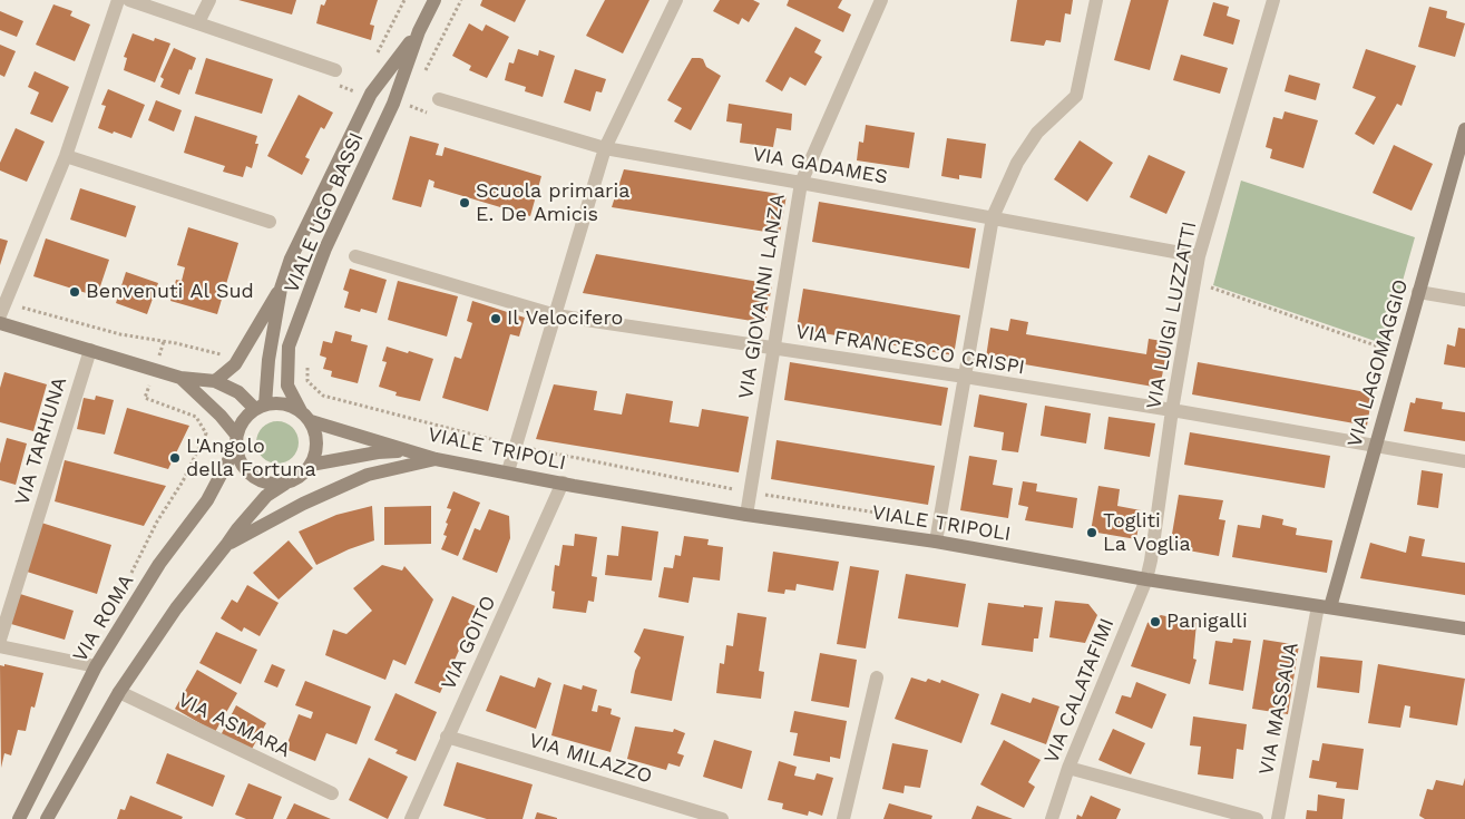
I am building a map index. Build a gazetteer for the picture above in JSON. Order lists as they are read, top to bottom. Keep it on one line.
{"streets":{"street":["VIA GADAMES","VIALE UGO BASSI","VIA GIOVANNI LANZA","VIA LUIGI LUZZATTI","VIA FRANCESCO CRISPI","VIA LAGOMAGGIO","VIA TARHUNA","VIALE TRIPOLI","VIA ROMA","VIA GOITO","VIA CALATAFIMI","VIA MASSAUA","VIA ASMARA","VIA MILAZZO"]},"crossings":[["VIA GADAMES","VIA GIOVANNI LANZA"],["VIA GADAMES","VIA LUIGI LUZZATTI"],["VIALE UGO BASSI","VIALE TRIPOLI"],["VIALE UGO BASSI","VIA ROMA"],["VIA GIOVANNI LANZA","VIA FRANCESCO CRISPI"],["VIA GIOVANNI LANZA","VIALE TRIPOLI"],["VIA LUIGI LUZZATTI","VIA FRANCESCO CRISPI"],["VIA LUIGI LUZZATTI","VIALE TRIPOLI"],["VIA LUIGI LUZZATTI","VIA CALATAFIMI"],["VIA FRANCESCO CRISPI","VIA LAGOMAGGIO"],["VIA LAGOMAGGIO","VIALE TRIPOLI"],["VIA LAGOMAGGIO","VIA MASSAUA"],["VIALE TRIPOLI","VIA ROMA"],["VIALE TRIPOLI","VIA GOITO"],["VIALE TRIPOLI","VIA CALATAFIMI"],["VIALE TRIPOLI","VIA MASSAUA"],["VIA GOITO","VIA MILAZZO"]],"places":["Scuola primaria E. De Amicis","Benvenuti Al Sud","Il Velocifero","L'Angolo della Fortuna","Togliti La Voglia","Panigalli"]}
